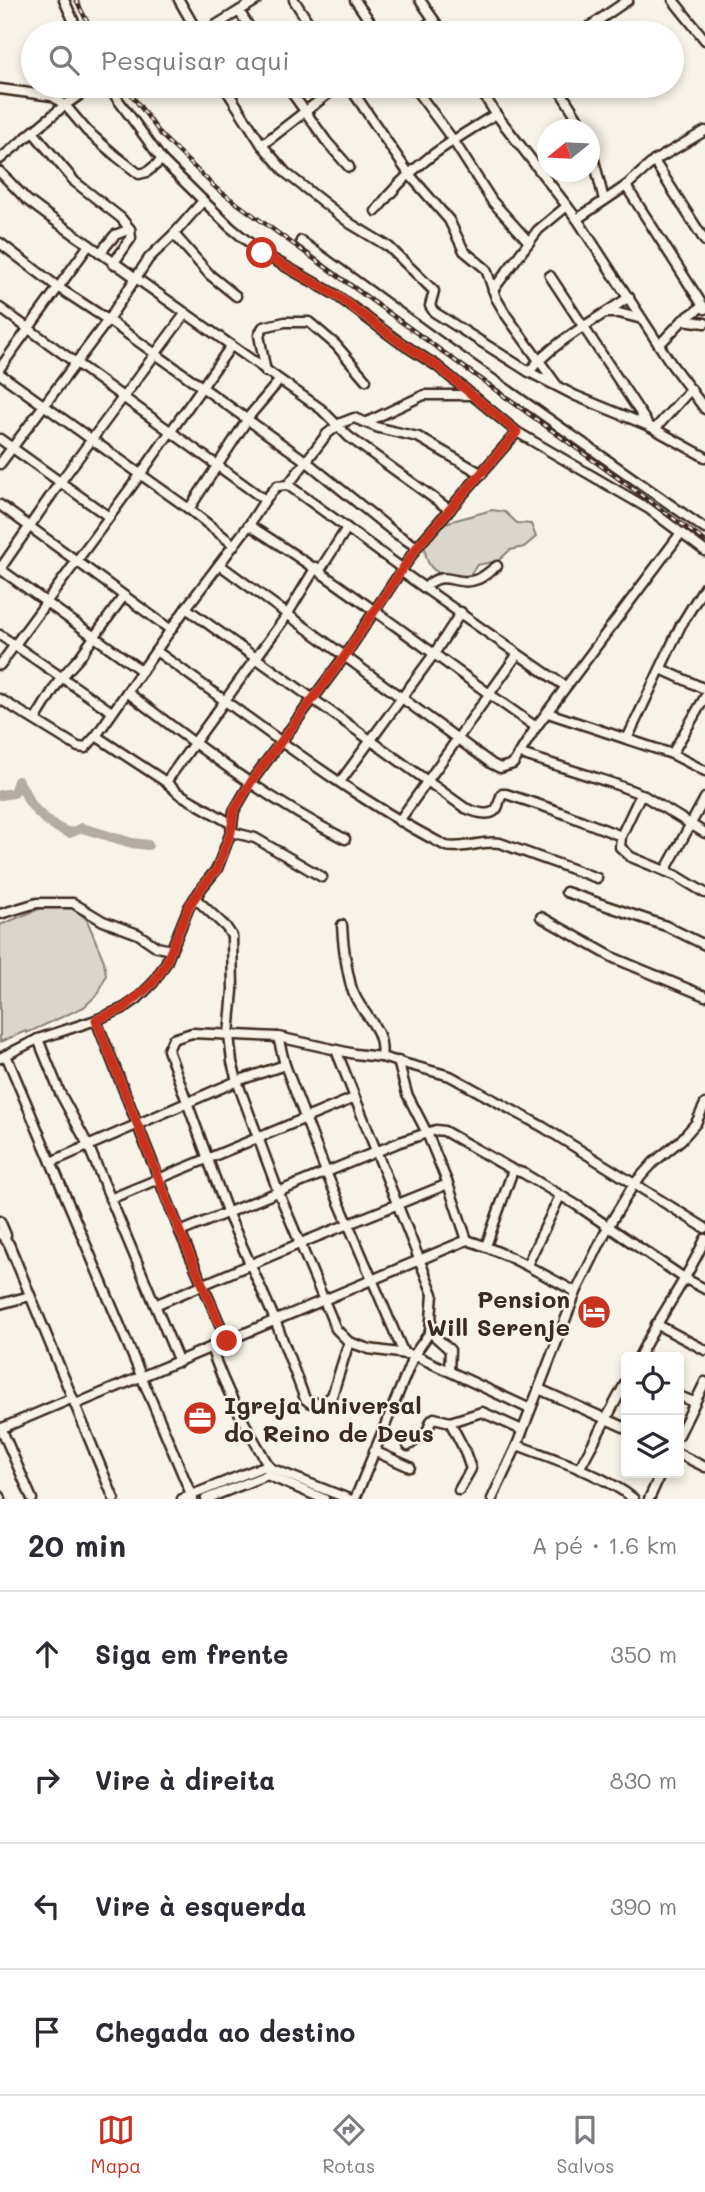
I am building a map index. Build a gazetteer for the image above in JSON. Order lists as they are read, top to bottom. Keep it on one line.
{"places":{"hotel":["Pension Will Serenje"],"office":["Igreja Universal do Reino de Deus"]},"north":"left","page":{"search":"Pesquisar aqui","heading":["20 min","A pé · 1.6 km"],"list":[["Siga em frente","350 m"],["Vire à direita","830 m"],["Vire à esquerda","390 m"],"Chegada ao destino"],"nav":["Mapa","Rotas","Salvos"]}}
